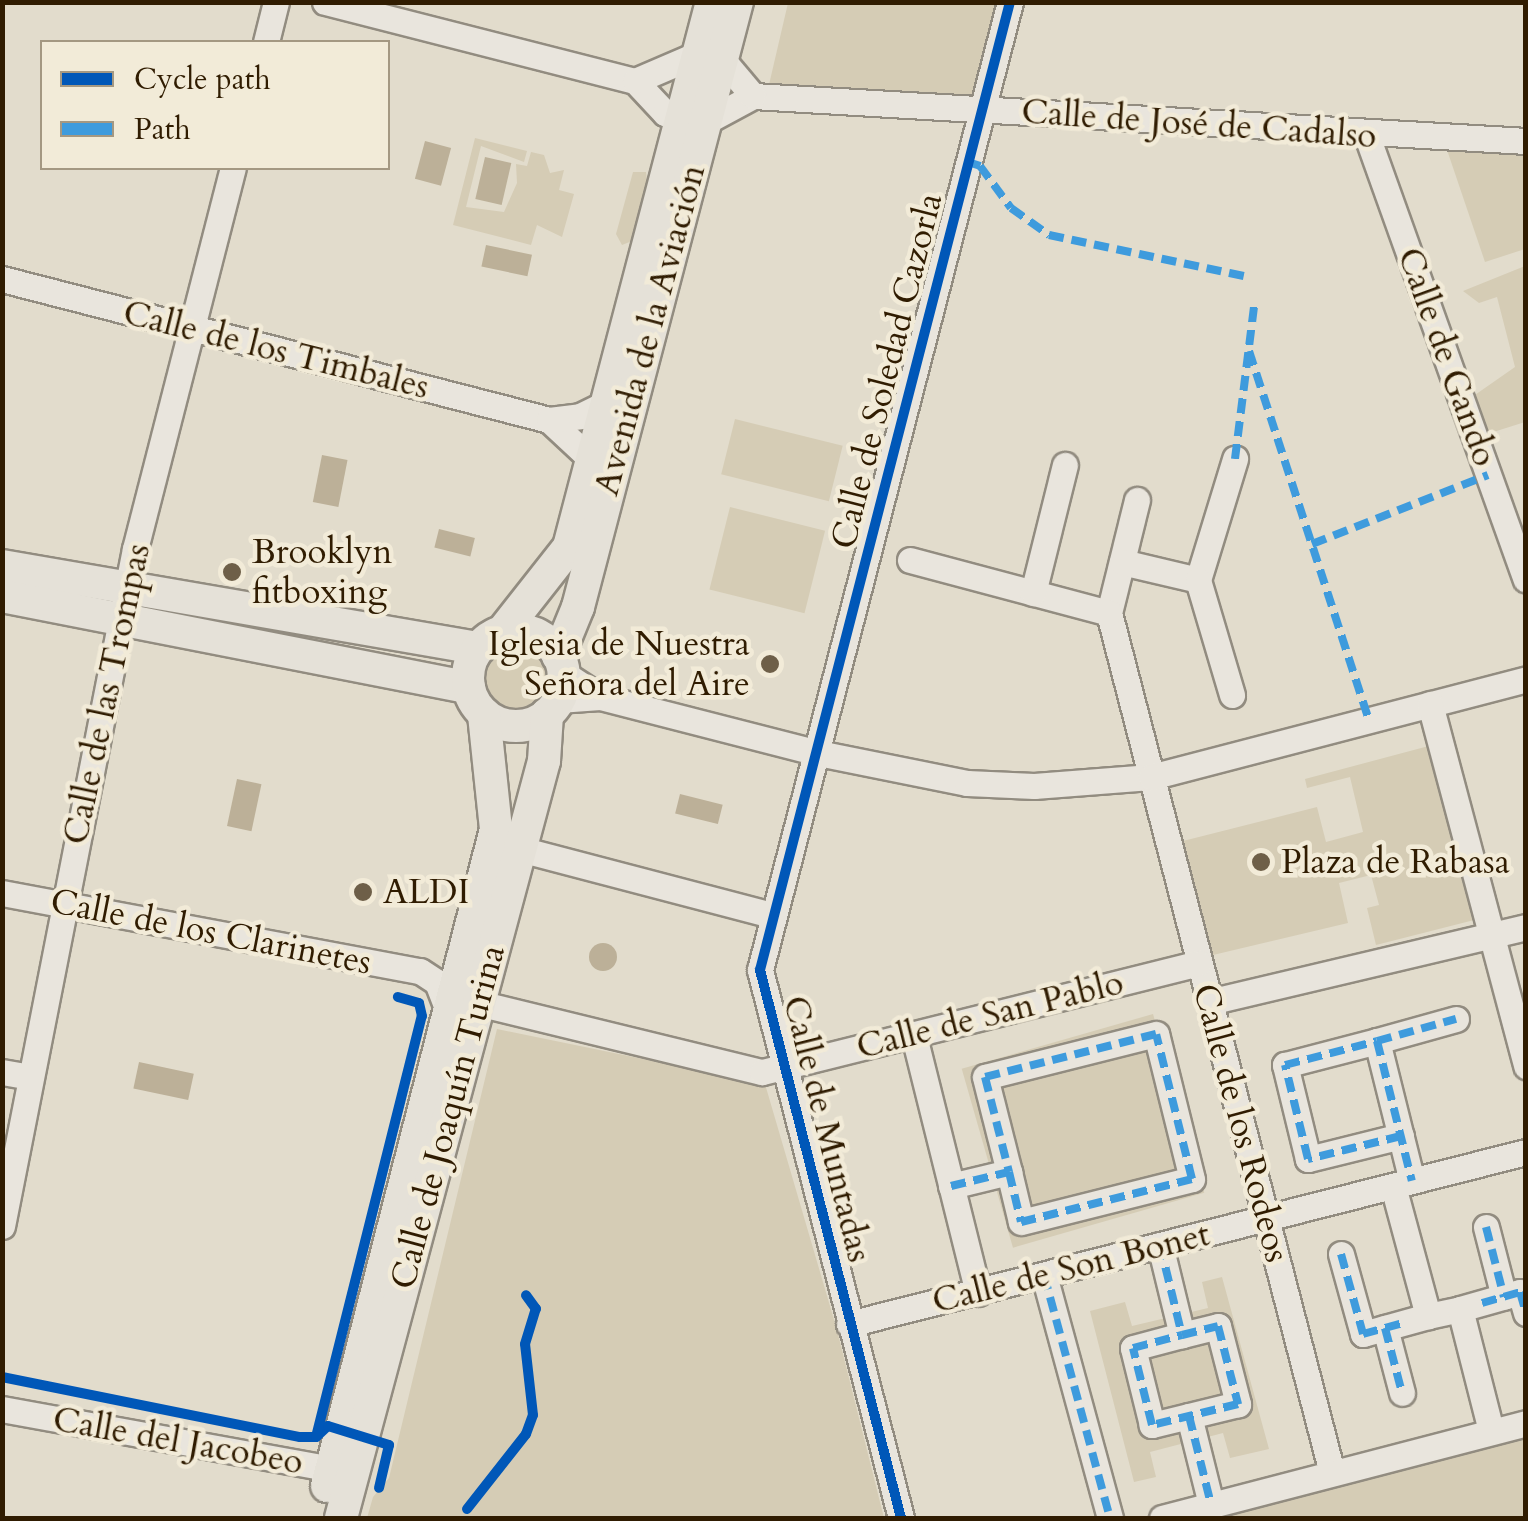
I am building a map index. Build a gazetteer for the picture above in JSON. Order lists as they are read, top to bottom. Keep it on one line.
{"streets":{"main road":["Avenida de la Aviación","Calle de Joaquín Turina"],"street":["Calle de José de Cadalso","Calle de los Timbales","Calle de Gando","Calle de Soledad Cazorla","Calle de las Trompas","Calle de los Clarinetes","Calle de San Pablo","Calle de los Rodeos","Calle de Muntadas","Calle de Son Bonet","Calle del Jacobeo"]},"crossings":[["Calle de José de Cadalso","Calle de Gando"],["Calle de José de Cadalso","Calle de Soledad Cazorla"],["Avenida de la Aviación","Calle de los Timbales"],["Avenida de la Aviación","Calle de Joaquín Turina"],["Calle de los Timbales","Calle de las Trompas"],["Calle de Soledad Cazorla","Calle de los Rodeos"],["Calle de Soledad Cazorla","Calle de Muntadas"],["Calle de las Trompas","Calle de los Clarinetes"],["Calle de los Clarinetes","Calle de San Pablo"],["Calle de los Clarinetes","Calle de Joaquín Turina"],["Calle de San Pablo","Calle de Joaquín Turina"],["Calle de San Pablo","Calle de los Rodeos"],["Calle de San Pablo","Calle de Muntadas"],["Calle de Joaquín Turina","Calle del Jacobeo"],["Calle de los Rodeos","Calle de Son Bonet"],["Calle de Muntadas","Calle de Son Bonet"]],"places":["Brooklyn fitboxing","Iglesia de Nuestra Señora del Aire","Plaza de Rabasa","ALDI"],"legend":["Cycle path","Path"]}
